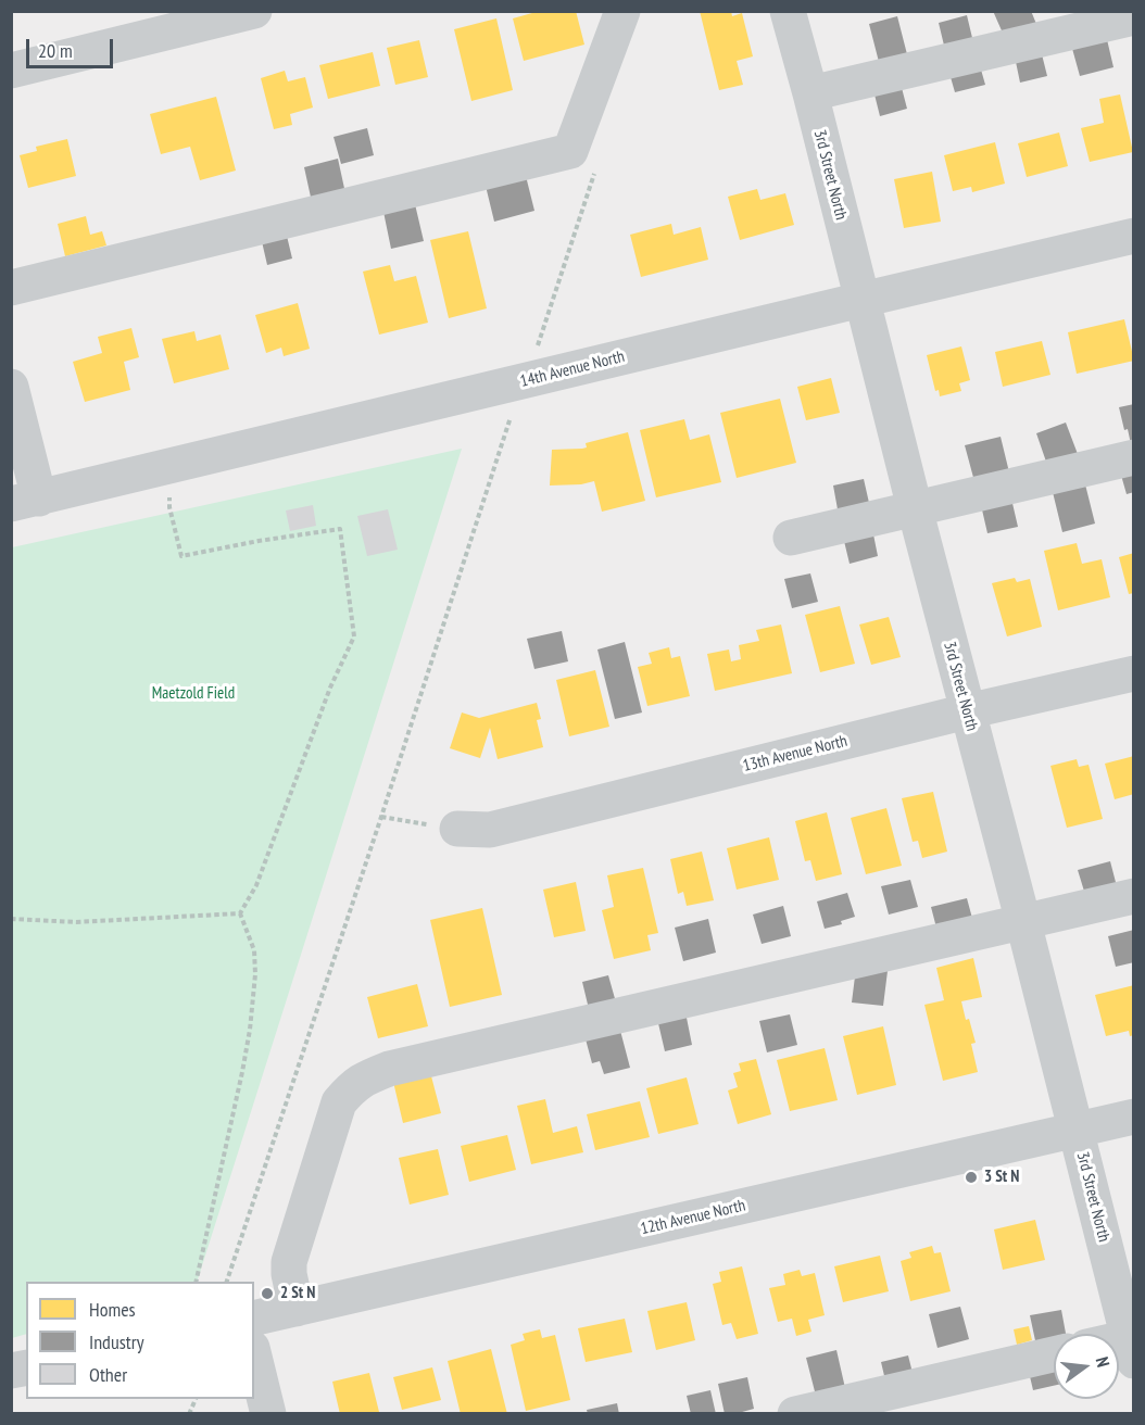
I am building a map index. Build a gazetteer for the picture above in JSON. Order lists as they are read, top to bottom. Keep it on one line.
{"streets":{"street":["3rd Street North","14th Avenue North","13th Avenue North","12th Avenue North"]},"crossings":[["3rd Street North","14th Avenue North"],["3rd Street North","13th Avenue North"],["3rd Street North","12th Avenue North"]],"parks":["Maetzold Field"],"places":["3 St N","2 St N"],"legend":["Homes","Industry","Other"],"scale_bar":"20 m","north":"right"}
